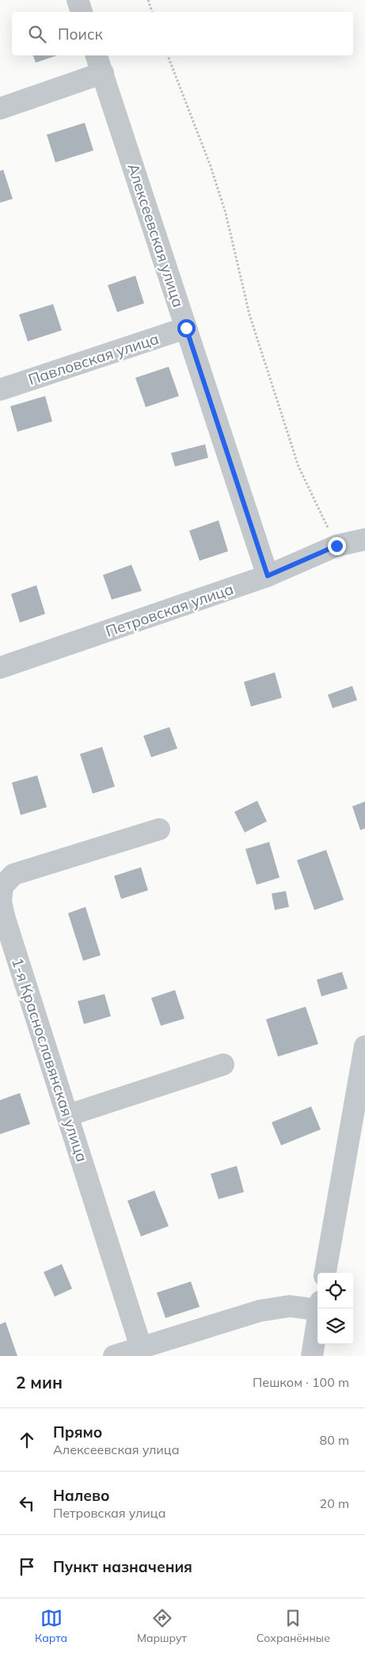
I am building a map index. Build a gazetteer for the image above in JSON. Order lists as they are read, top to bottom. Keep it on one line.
{"streets":{"street":["Алексеевская улица","Павловская улица","Петровская улица","1-я Краснославянская улица"]},"crossings":[["Алексеевская улица","Павловская улица"],["Алексеевская улица","Петровская улица"]],"page":{"search":"Поиск","heading":["2 мин","Пешком · 100 m"],"list":[["Прямо","Алексеевская улица","80 m"],["Налево","Петровская улица","20 m"],"Пункт назначения"],"nav":["Карта","Маршрут","Сохранённые"]}}
